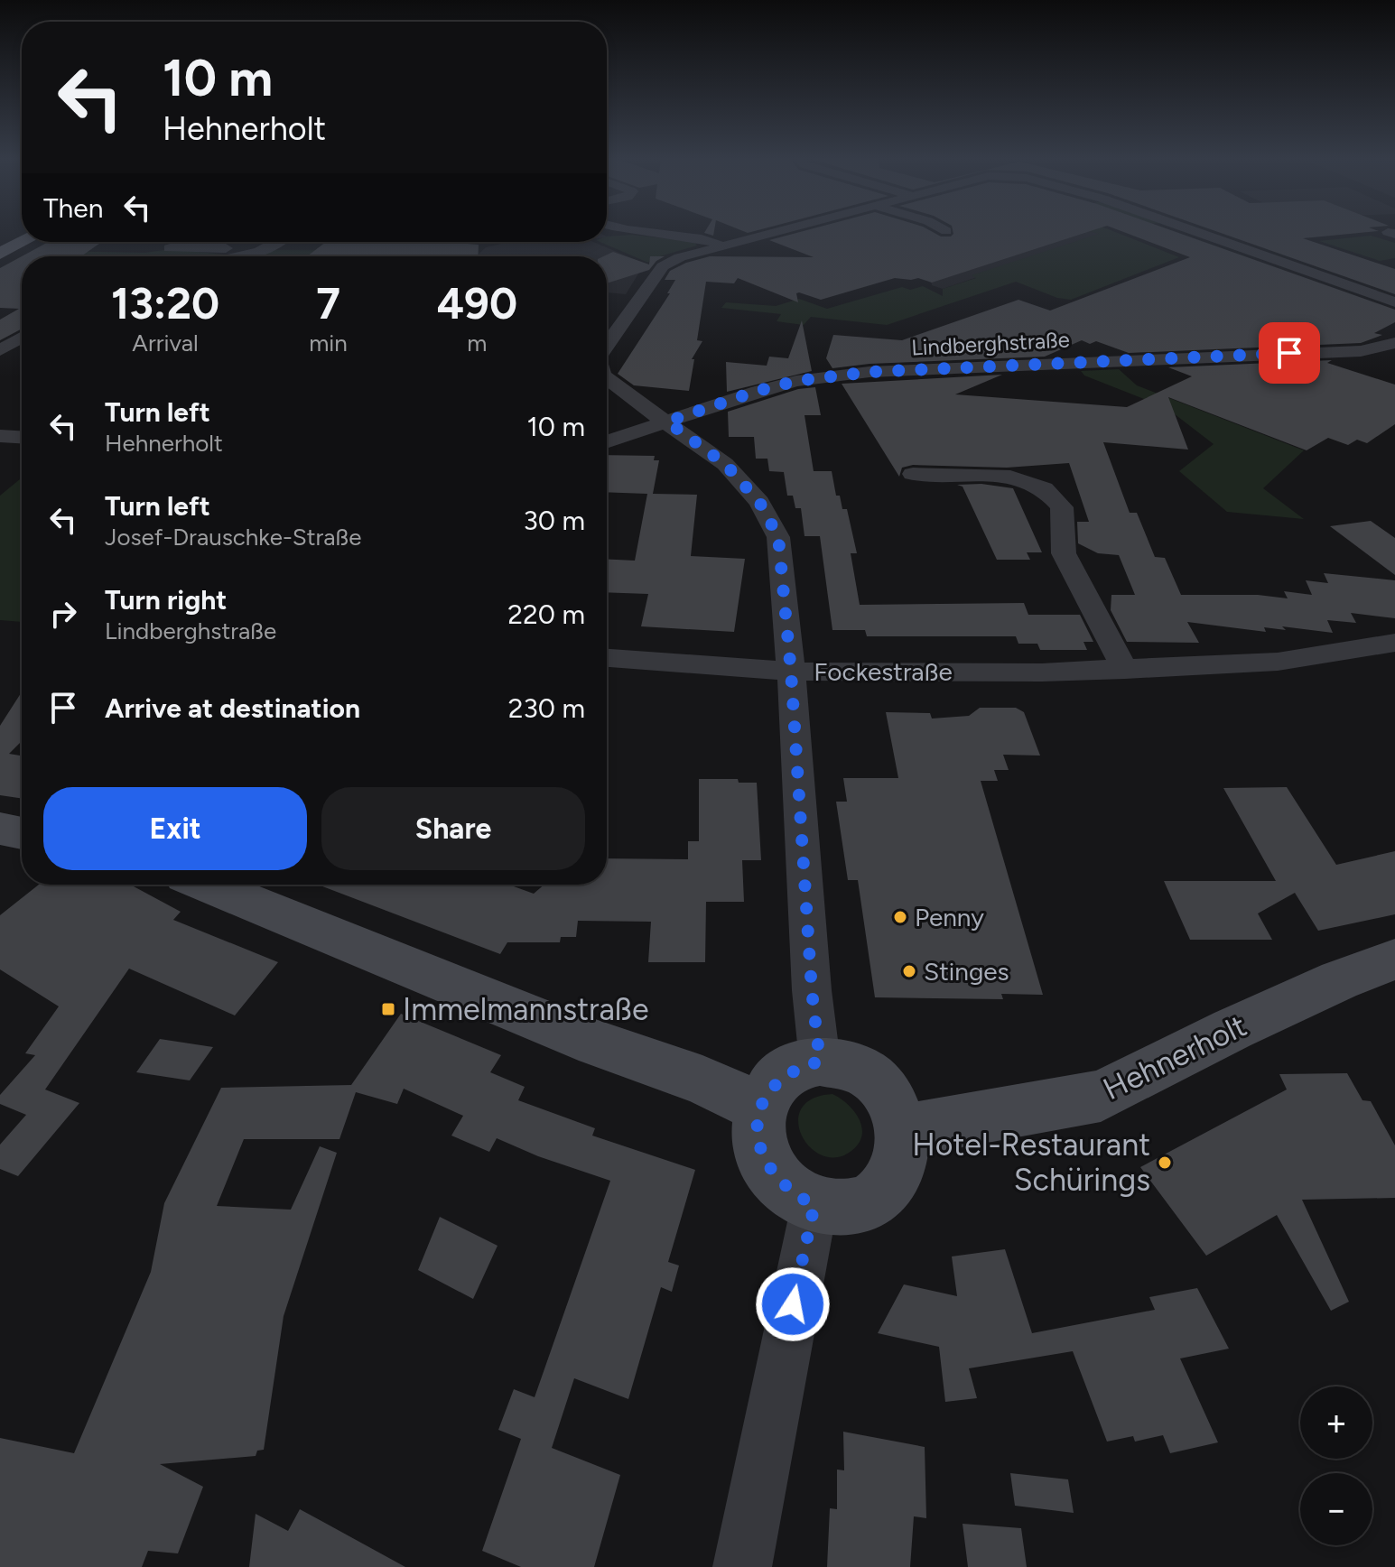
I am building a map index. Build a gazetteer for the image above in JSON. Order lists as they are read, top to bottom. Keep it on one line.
{"streets":{"street":["Lindberghstraße","Fockestraße","Hehnerholt"]},"places":{"other":["Penny","Stinges","Hotel-Restaurant Schürings"],"transit":["Immelmannstraße"]},"page":{"turn":["10 m","Hehnerholt"],"then":"Then","eta":["13:20","Arrival","7","min","490","m"],"list":[{"name":"Turn left","note":"Hehnerholt","value":"10 m"},{"name":"Turn left","note":"Josef-Drauschke-Straße","value":"30 m"},{"name":"Turn right","note":"Lindberghstraße","value":"220 m"},{"name":"Arrive at destination","value":"230 m"}],"buttons":["Exit","Share"],"map_buttons":["+","−"]}}
